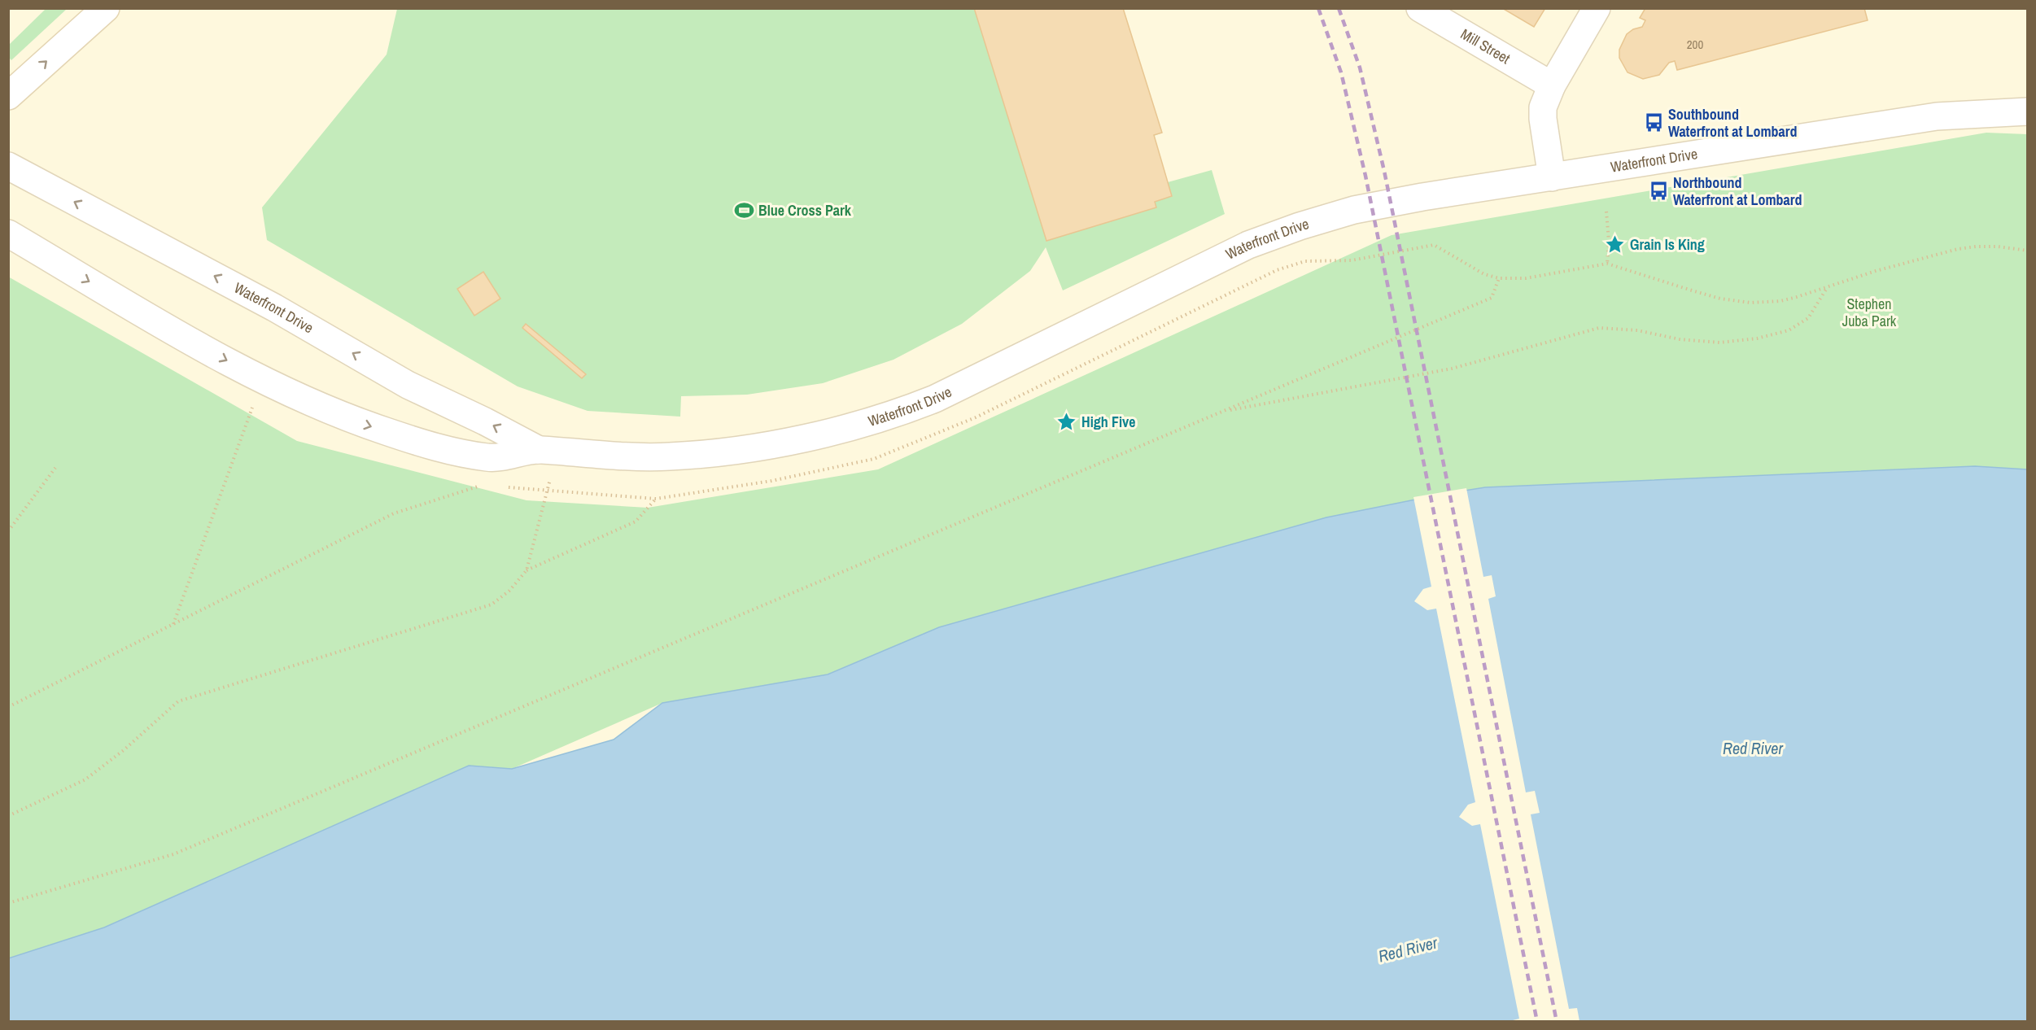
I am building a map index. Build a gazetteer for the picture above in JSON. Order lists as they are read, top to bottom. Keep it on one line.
{"streets":{"street":["Mill Street","Waterfront Drive"]},"water":["Red River"],"parks":["Stephen Juba Park"],"places":{"bus stop":["Southbound Waterfront at Lombard","Northbound Waterfront at Lombard"],"sports":["Blue Cross Park"],"place":["Grain Is King","High Five"]},"house_numbers":["200"]}
